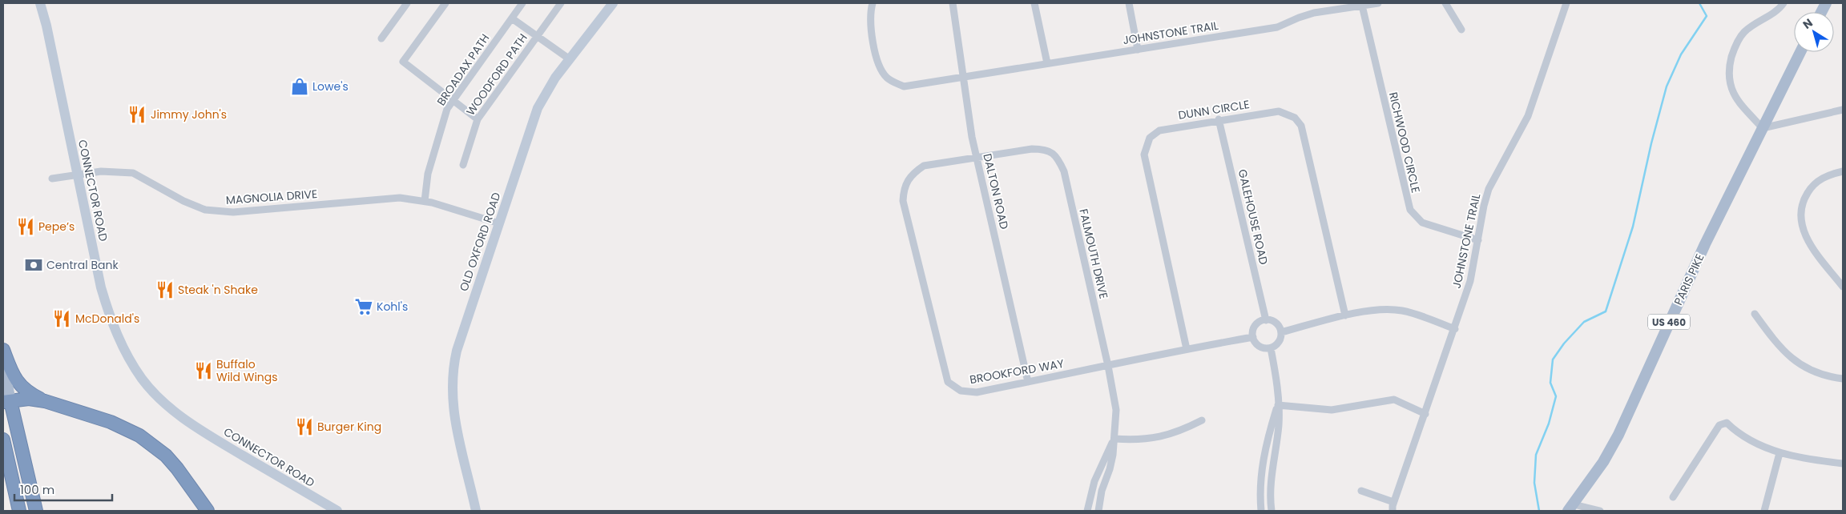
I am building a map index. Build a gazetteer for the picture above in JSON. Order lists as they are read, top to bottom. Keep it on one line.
{"streets":{"main road":["CONNECTOR ROAD","OLD OXFORD ROAD","PARIS PIKE","US 460"],"street":["JOHNSTONE TRAIL","BROADAX PATH","WOODFORD PATH","DUNN CIRCLE","RICHWOOD CIRCLE","DALTON ROAD","MAGNOLIA DRIVE","GALEHOUSE ROAD","FALMOUTH DRIVE","BROOKFORD WAY"]},"crossings":[["JOHNSTONE TRAIL","RICHWOOD CIRCLE"],["JOHNSTONE TRAIL","DALTON ROAD"],["BROADAX PATH","MAGNOLIA DRIVE"],["DUNN CIRCLE","GALEHOUSE ROAD"],["DUNN CIRCLE","BROOKFORD WAY"],["CONNECTOR ROAD","MAGNOLIA DRIVE"],["DALTON ROAD","FALMOUTH DRIVE"],["DALTON ROAD","BROOKFORD WAY"],["MAGNOLIA DRIVE","OLD OXFORD ROAD"],["GALEHOUSE ROAD","BROOKFORD WAY"],["FALMOUTH DRIVE","BROOKFORD WAY"]],"places":{"shop":["Lowe's"],"restaurant":["Jimmy John's","Pepe’s","Steak 'n Shake","McDonald's","Buffalo Wild Wings","Burger King"],"bank":["Central Bank"],"supermarket":["Kohl's"]},"scale_bar":"100 m","north":"top left"}
